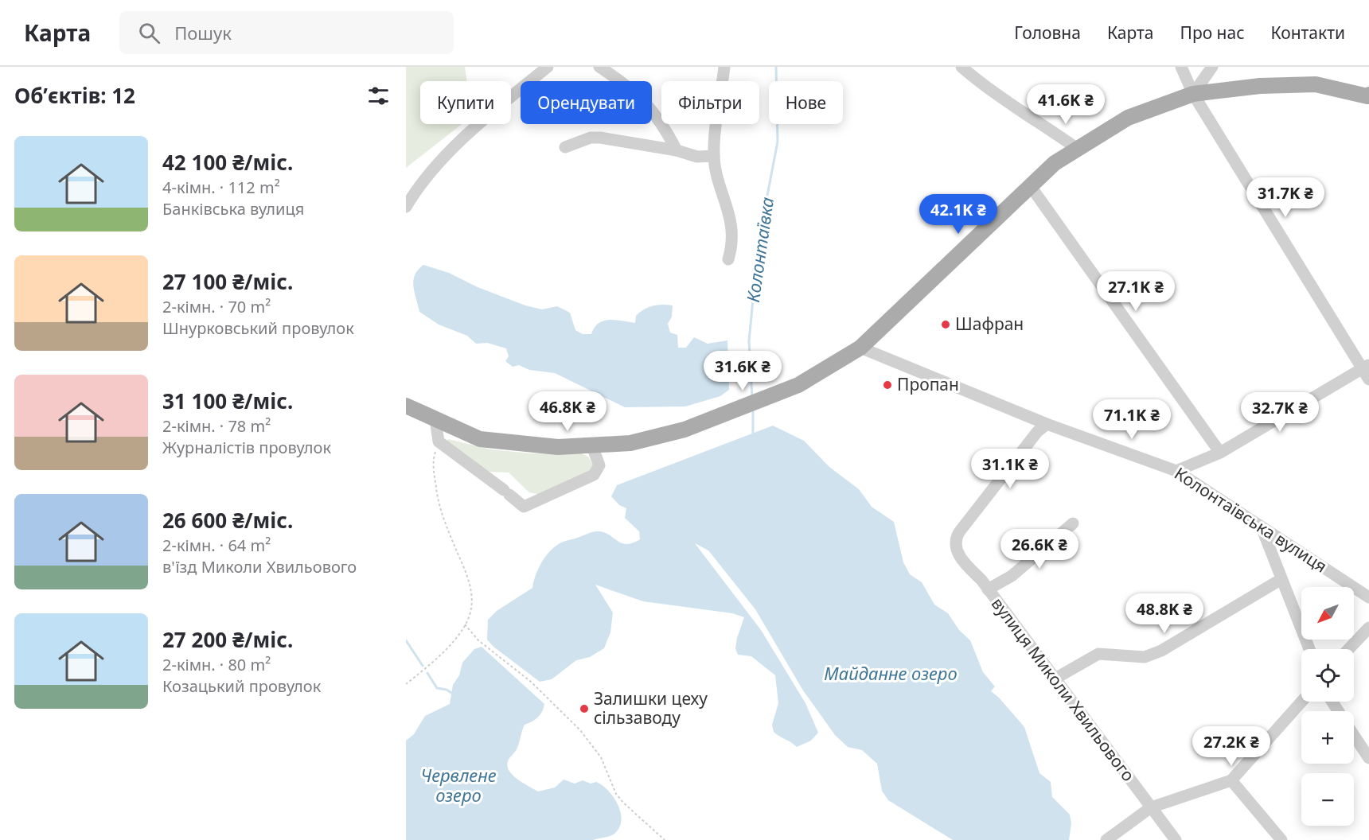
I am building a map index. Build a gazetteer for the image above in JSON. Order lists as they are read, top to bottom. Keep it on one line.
{"streets":{"street":["Колонтаївська вулиця","вулиця Миколи Хвильового"]},"crossings":[["Колонтаївська вулиця","вулиця Миколи Хвильового"]],"water":["Колонтаївка","Майданне озеро","Червлене озеро"],"places":["Шафран","Пропан","Залишки цеху сільзаводу"],"north":"bottom left","page":{"header":"Карта","search":"Пошук","nav":["Головна","Карта","Про нас","Контакти"],"heading":"Об’єктів: 12","chip":["Купити","Орендувати","Фільтри","Нове"],"price":["41.6K ₴","31.7K ₴","42.1K ₴","27.1K ₴","31.6K ₴","46.8K ₴","32.7K ₴","71.1K ₴","31.1K ₴","26.6K ₴","48.8K ₴","27.2K ₴"],"list":[{"name":"42 100 ₴/міс.","note":"4-кімн. · 112 m² · Банківська вулиця"},{"name":"27 100 ₴/міс.","note":"2-кімн. · 70 m² · Шнурковський провулок"},{"name":"31 100 ₴/міс.","note":"2-кімн. · 78 m² · Журналістів провулок"},{"name":"26 600 ₴/міс.","note":"2-кімн. · 64 m² · в'їзд Миколи Хвильового"},{"name":"27 200 ₴/міс.","note":"2-кімн. · 80 m² · Козацький провулок"}],"map_buttons":["+","−"]}}
